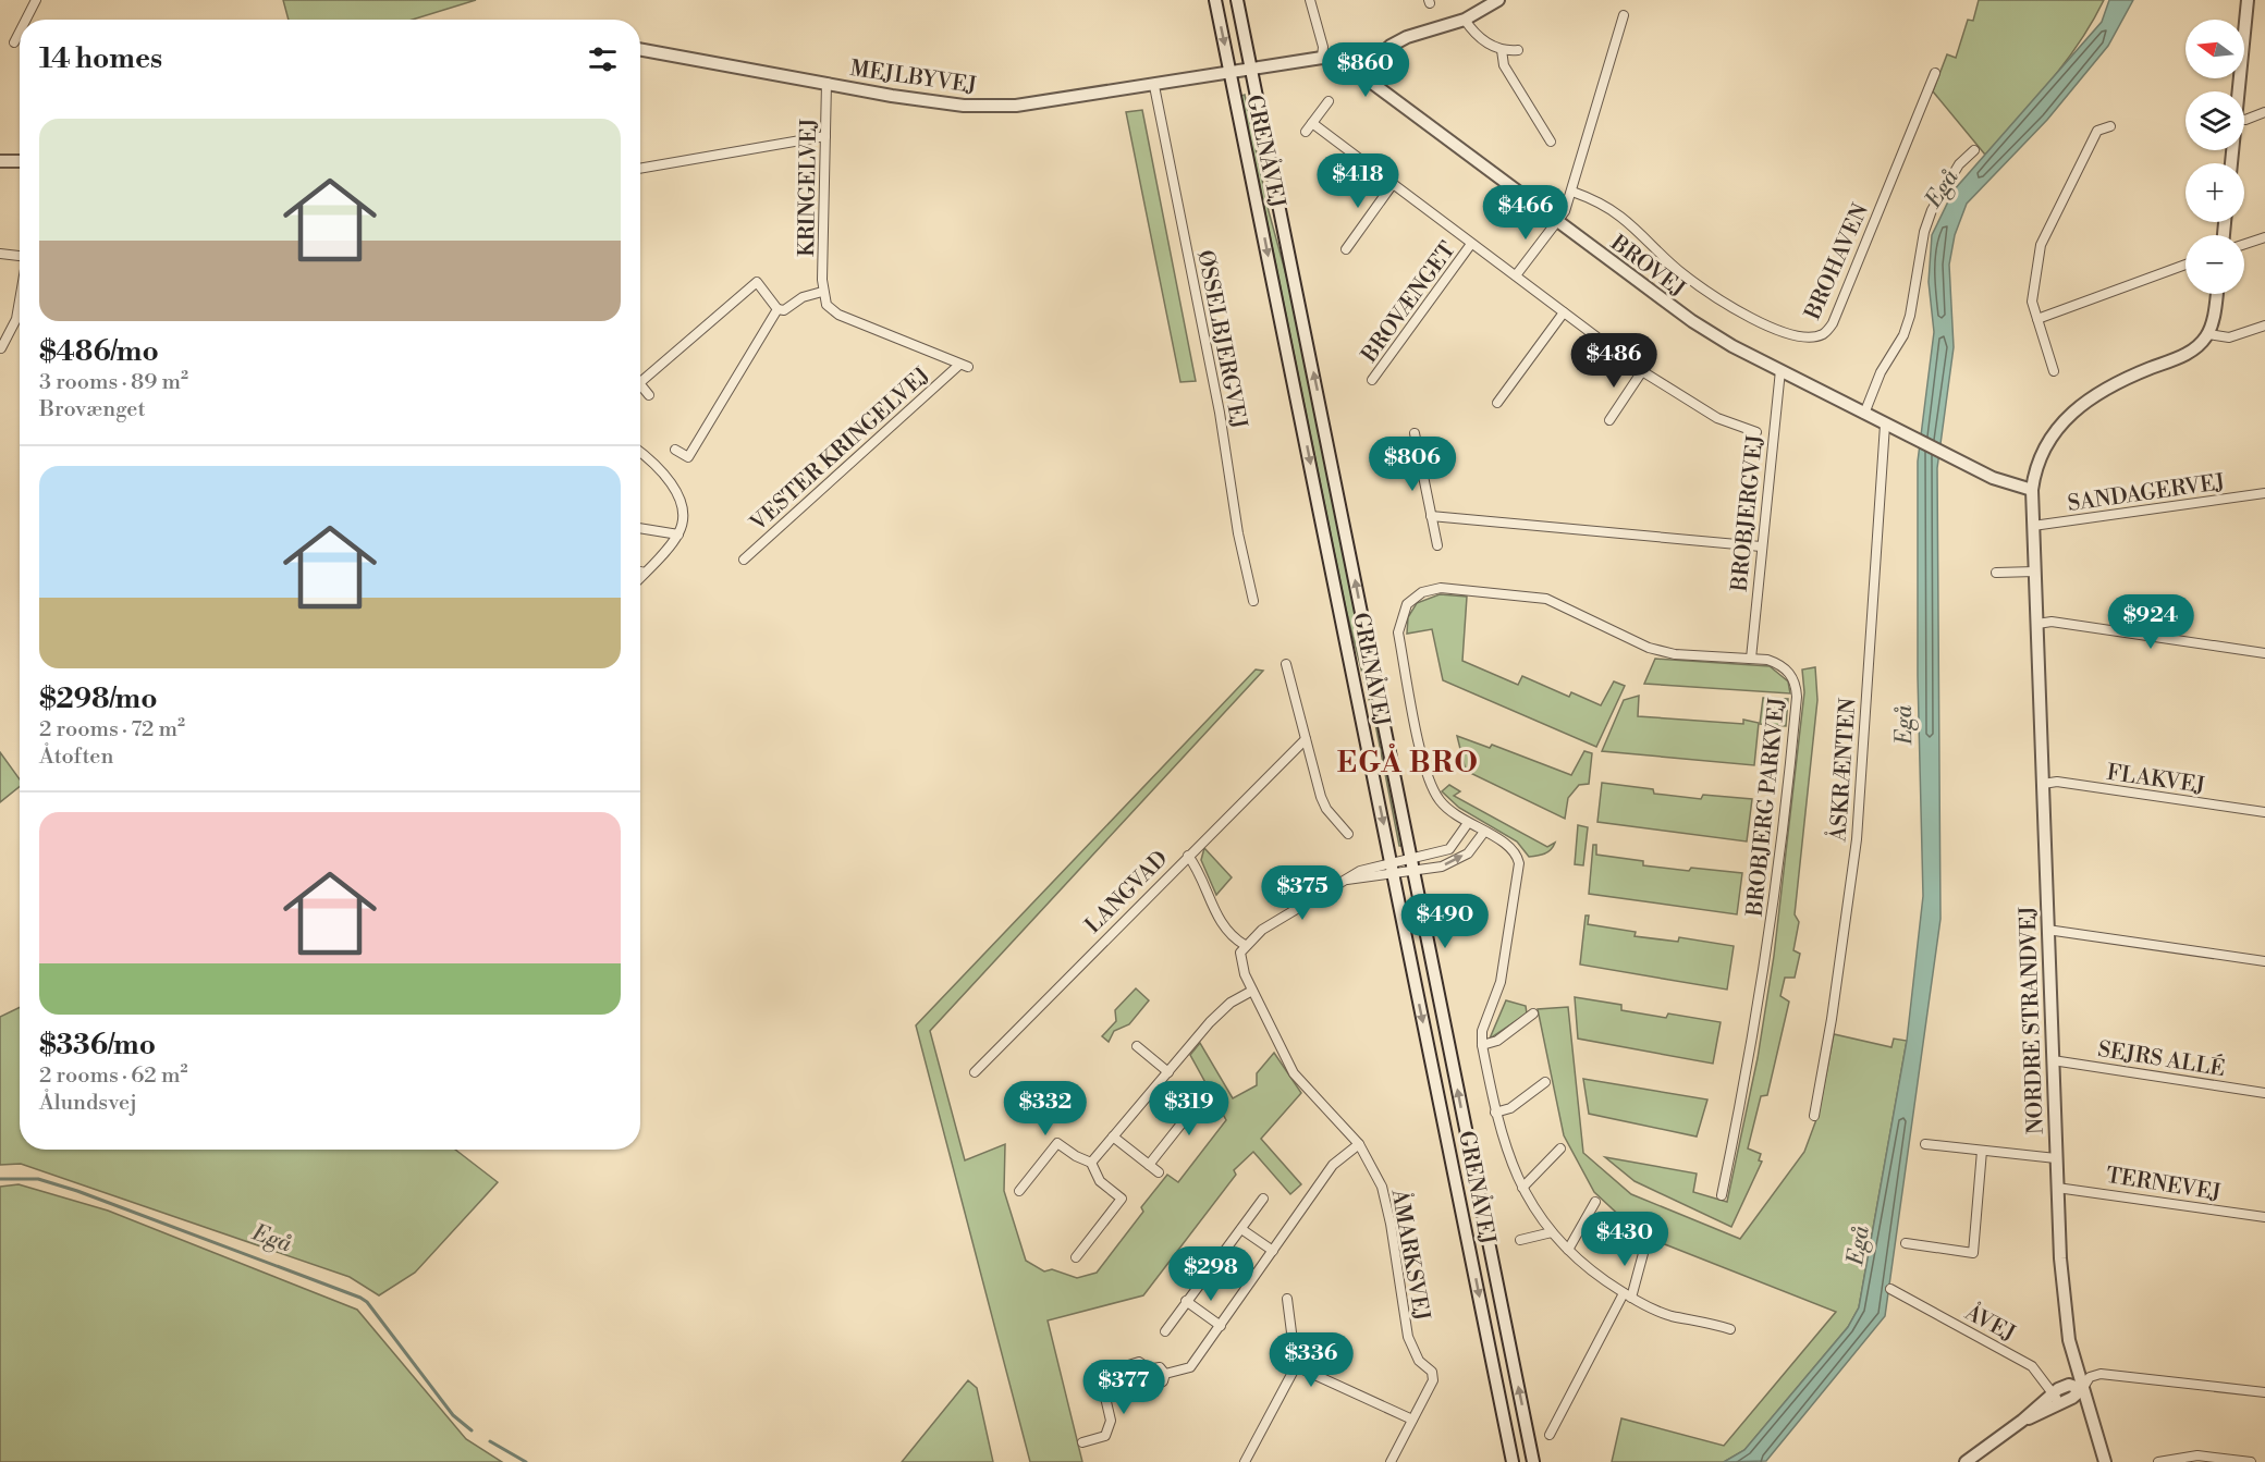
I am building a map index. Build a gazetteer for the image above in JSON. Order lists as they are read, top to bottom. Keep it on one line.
{"streets":{"street":["MEJLBYVEJ","GRENÅVEJ","KRINGELVEJ","BROHAVEN","BROVEJ","BROVÆNGET","ØSSELBJERGVEJ","VESTER KRINGELVEJ","SANDAGERVEJ","BROBJERGVEJ","ÅSKRÆNTEN","FLAKVEJ","BROBJERG PARKVEJ","LANGVAD","NORDRE STRANDVEJ","SEJRS ALLÉ","TERNEVEJ","ÅMARKSVEJ","ÅVEJ"]},"crossings":[["MEJLBYVEJ","GRENÅVEJ"],["MEJLBYVEJ","KRINGELVEJ"],["MEJLBYVEJ","BROVEJ"],["MEJLBYVEJ","ØSSELBJERGVEJ"],["GRENÅVEJ","BROVEJ"],["KRINGELVEJ","VESTER KRINGELVEJ"],["BROVEJ","BROBJERGVEJ"],["BROVEJ","ÅSKRÆNTEN"],["BROVEJ","NORDRE STRANDVEJ"],["SANDAGERVEJ","NORDRE STRANDVEJ"],["BROBJERGVEJ","BROBJERG PARKVEJ"],["FLAKVEJ","NORDRE STRANDVEJ"],["NORDRE STRANDVEJ","SEJRS ALLÉ"],["NORDRE STRANDVEJ","TERNEVEJ"]],"districts":["EGÅ BRO"],"water":["Egå"],"north":"left","page":{"map_buttons":["+","−"],"heading":"14 homes","price":["$860","$418","$466","$486","$806","$924","$375","$490","$332","$319","$430","$298","$336","$377"],"list":[{"name":"$486/mo","note":"3 rooms · 89 m² · Brovænget"},{"name":"$298/mo","note":"2 rooms · 72 m² · Åtoften"},{"name":"$336/mo","note":"2 rooms · 62 m² · Ålundsvej"}]}}
